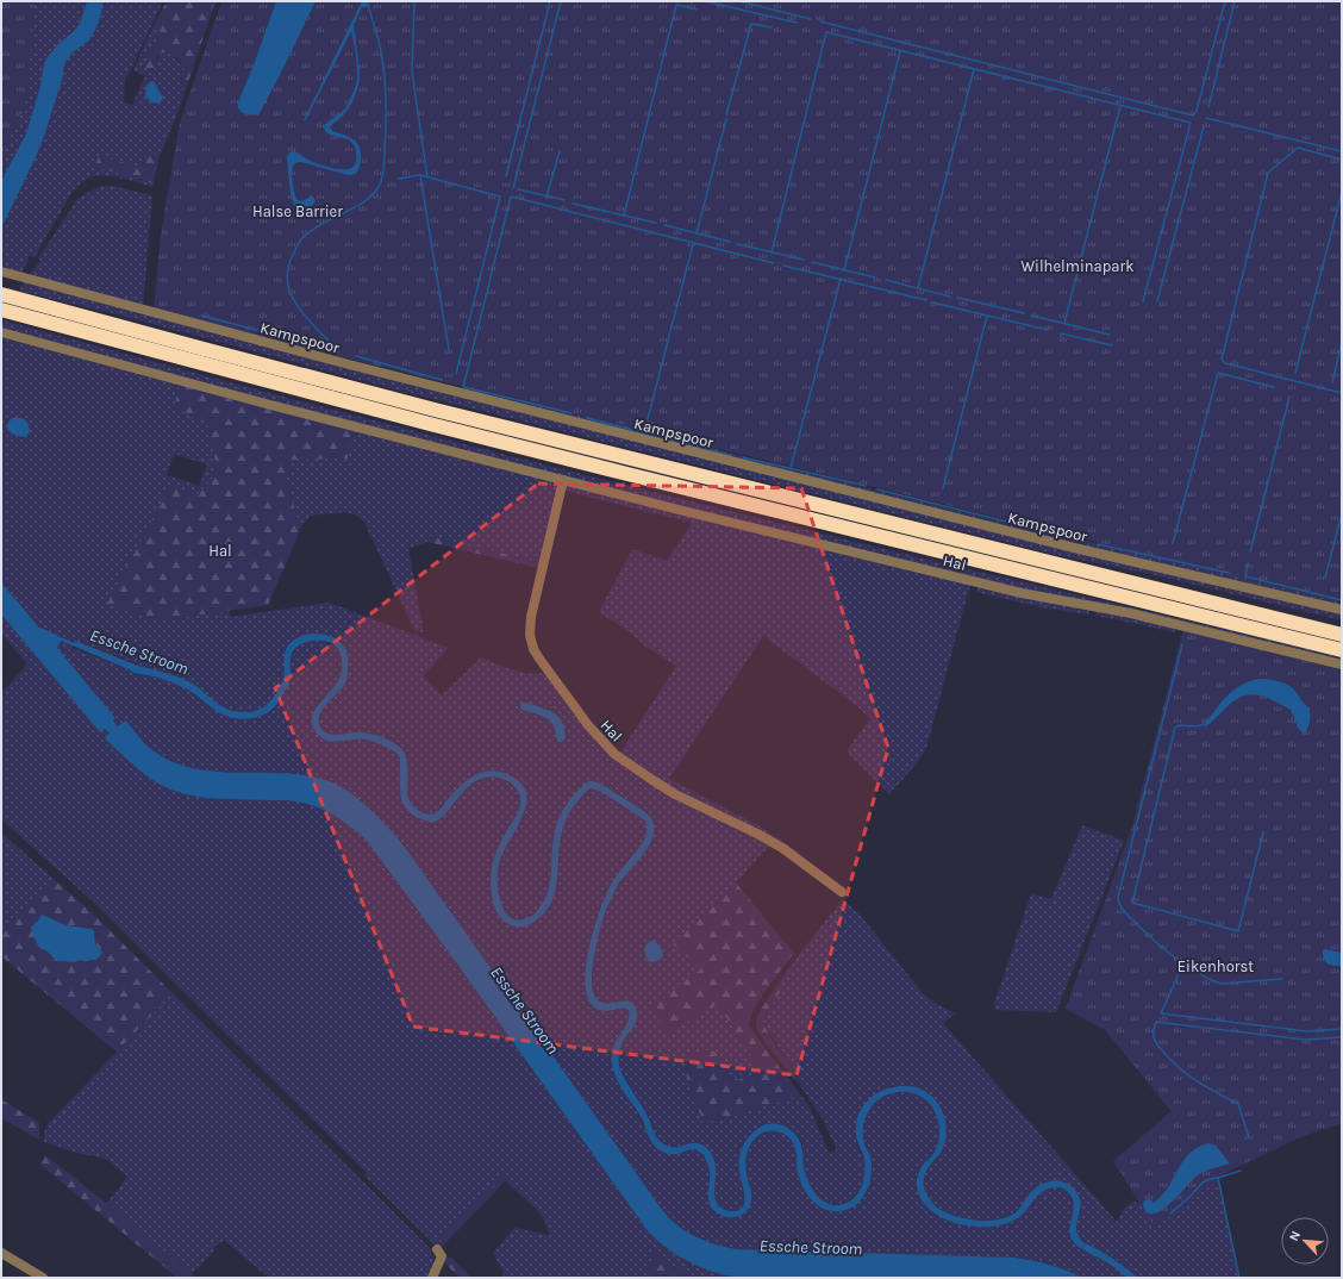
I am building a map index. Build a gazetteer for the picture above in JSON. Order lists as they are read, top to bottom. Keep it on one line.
{"streets":{"street":["Kampspoor","Hal"]},"water":["Essche Stroom"],"parks":["Halse Barrier","Wilhelminapark","Hal","Eikenhorst"],"north":"top left"}
